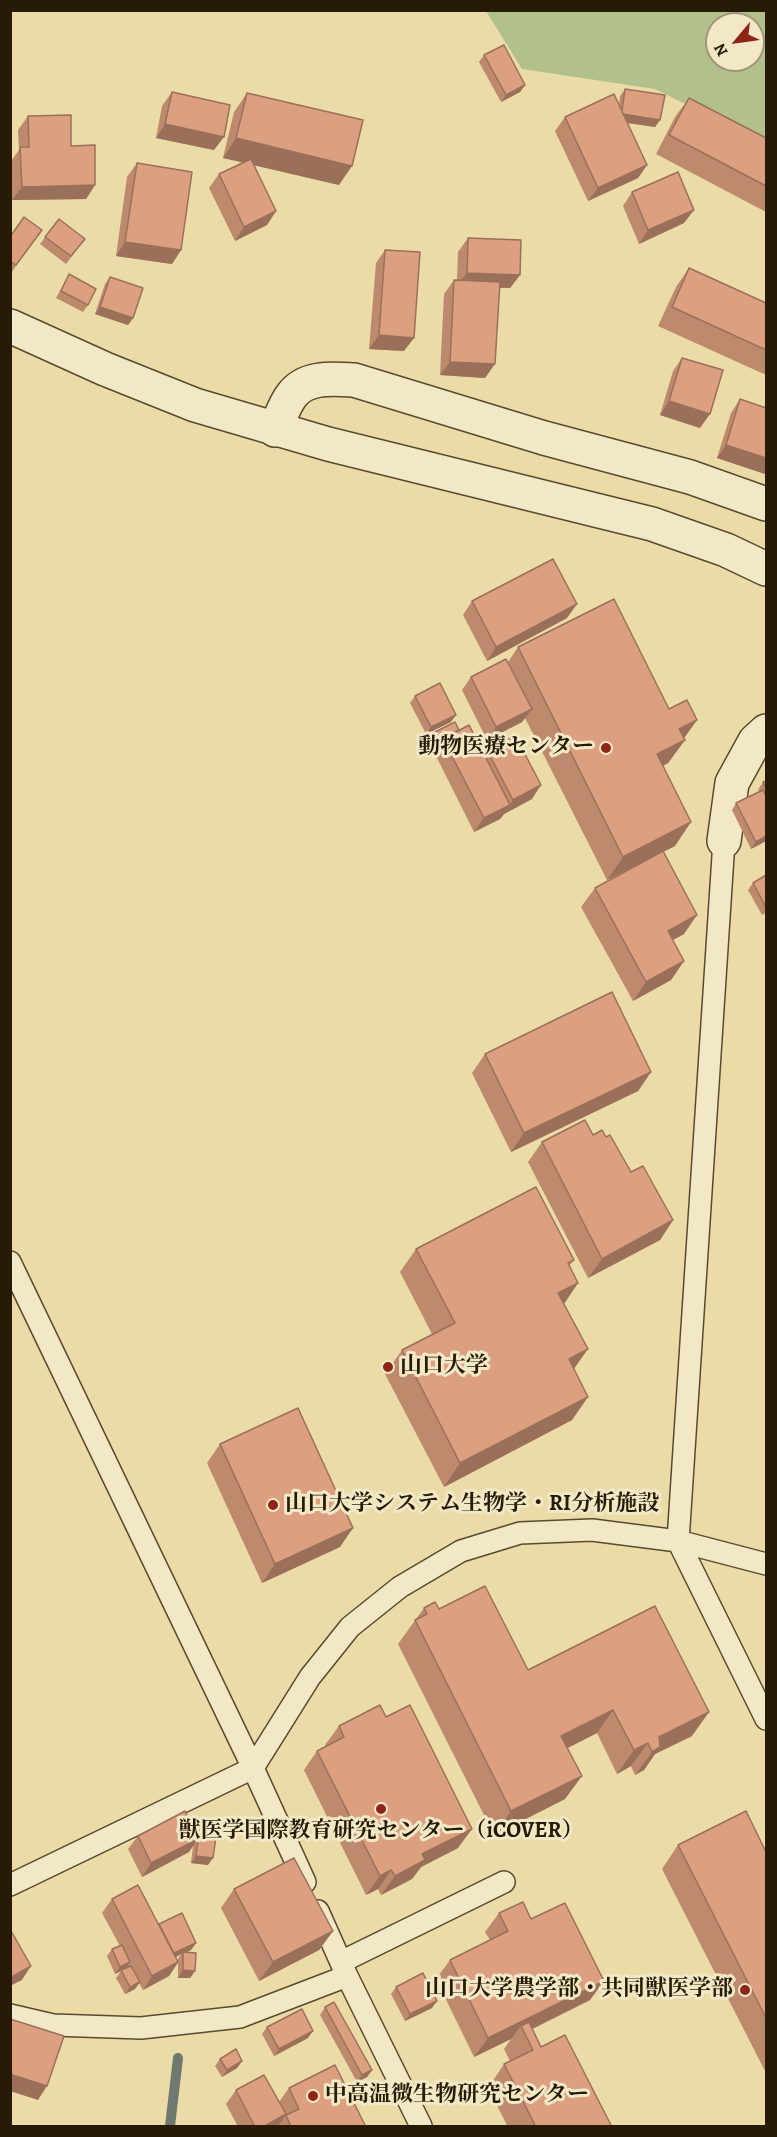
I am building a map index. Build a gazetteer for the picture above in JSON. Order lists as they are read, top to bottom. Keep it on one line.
{"places":["動物医療センター","山口大学","山口大学システム生物学・RI分析施設","獣医学国際教育研究センター（iCOVER）","山口大学農学部・共同獣医学部","中高温微生物研究センター"],"north":"bottom left"}
